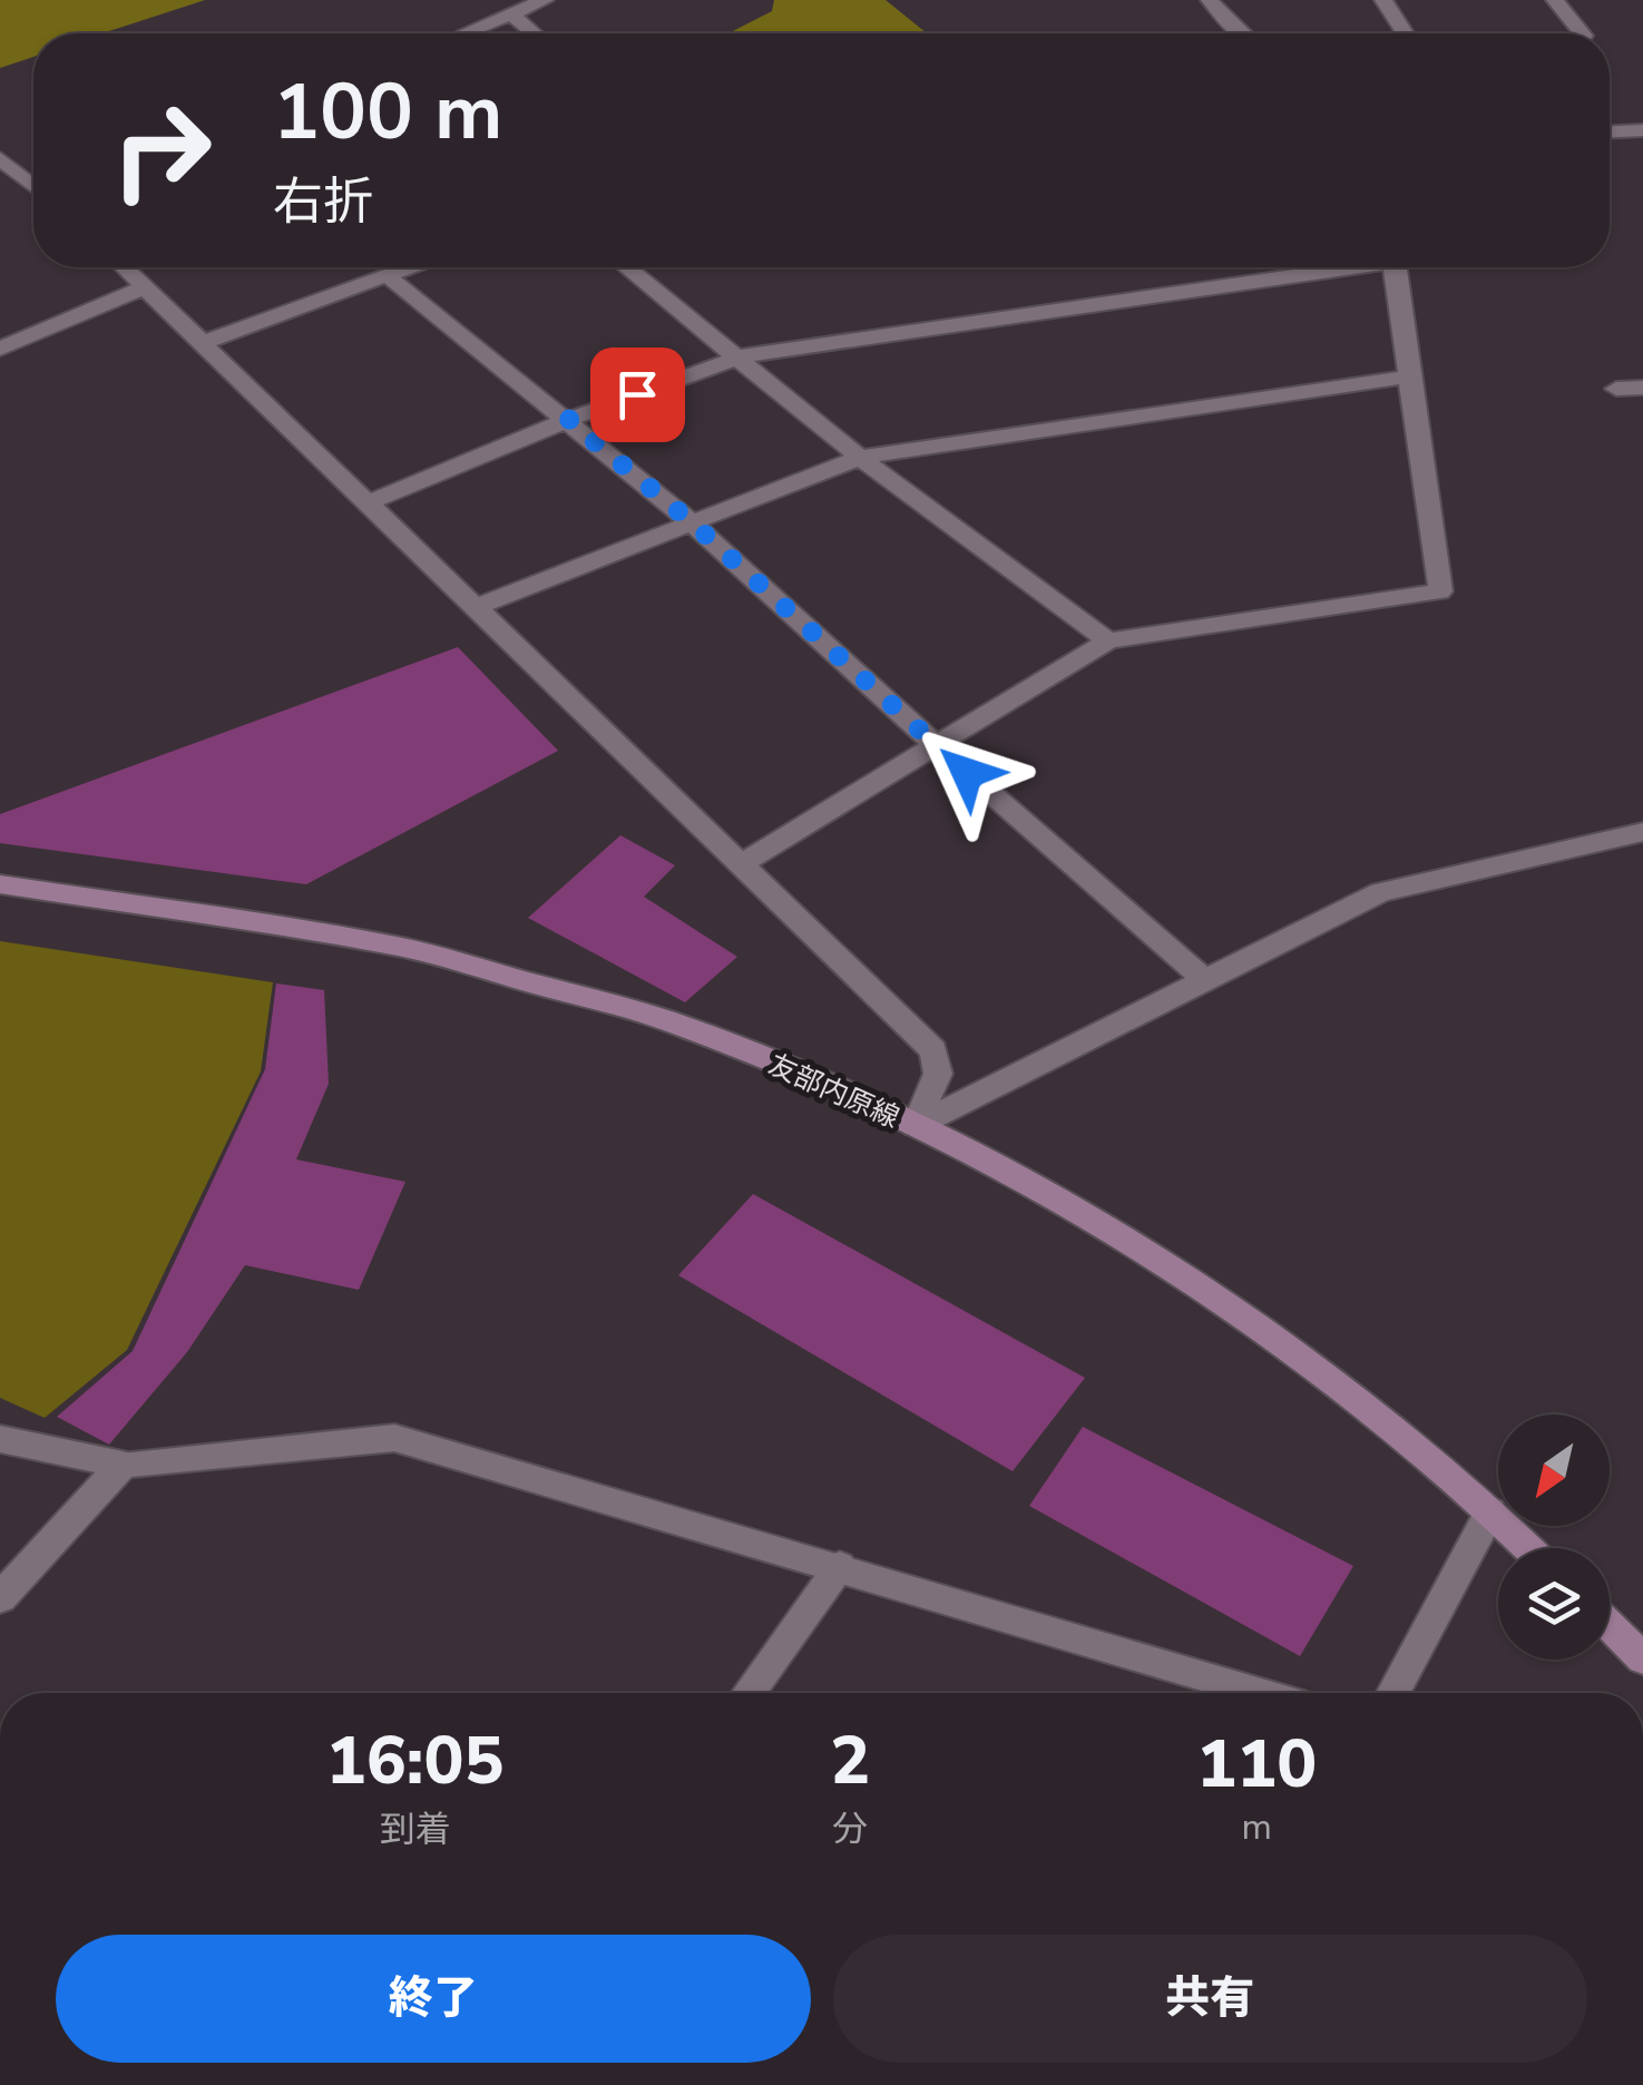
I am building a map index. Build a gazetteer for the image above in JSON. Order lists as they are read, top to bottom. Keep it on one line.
{"streets":{"main road":["友部内原線"]},"north":"bottom left","page":{"turn":["100 m","右折"],"eta":["16:05","到着","2","分","110","m"],"buttons":["終了","共有"]}}
